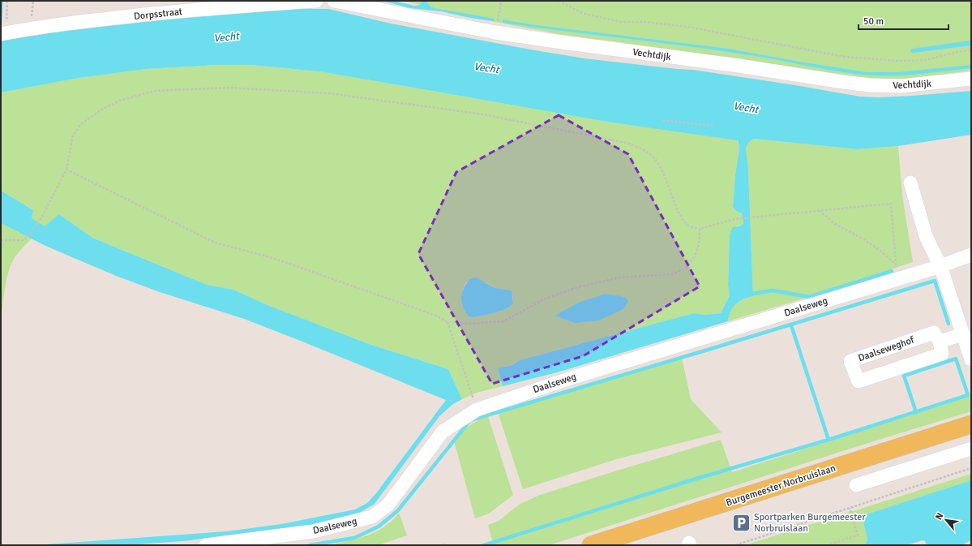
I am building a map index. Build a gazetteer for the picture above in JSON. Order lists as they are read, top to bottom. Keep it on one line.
{"streets":{"main road":["Burgemeester Norbruislaan"],"street":["Dorpsstraat","Vechtdijk","Daalseweg","Daalseweghof"]},"water":["Vecht"],"places":{"parking":["Sportparken Burgemeester Norbruislaan"]},"scale_bar":"50 m","north":"top left"}
